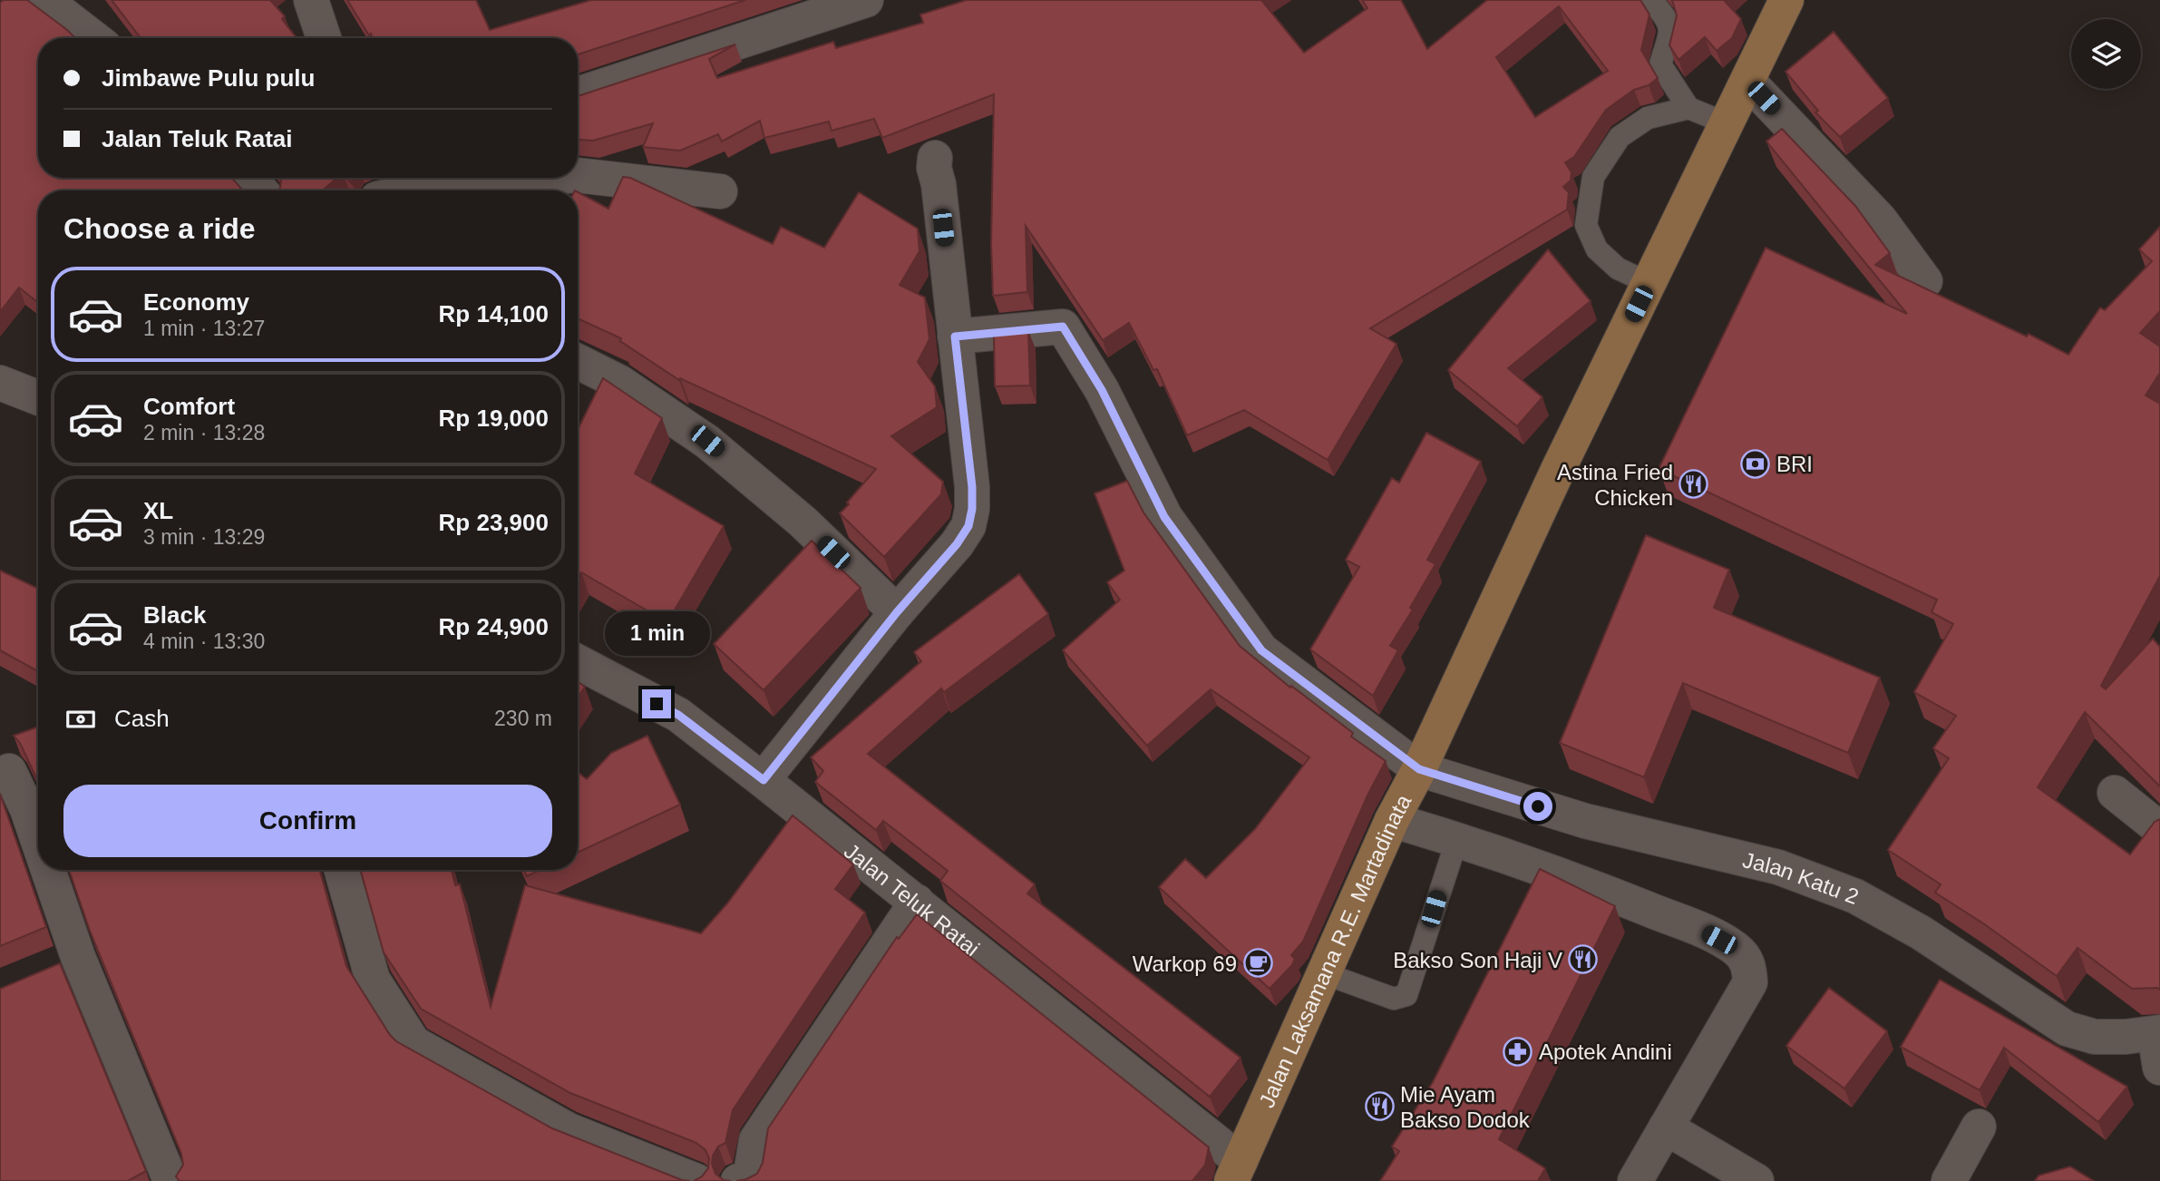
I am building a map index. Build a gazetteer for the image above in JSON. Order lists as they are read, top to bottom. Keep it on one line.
{"streets":{"main road":["Jalan Laksamana R.E. Martadinata"],"street":["Jalan Katu 2","Jalan Teluk Ratai"]},"crossings":[["Jalan Katu 2","Jalan Laksamana R.E. Martadinata"],["Jalan Teluk Ratai","Jalan Laksamana R.E. Martadinata"]],"places":{"bank":["BRI"],"restaurant":["Astina Fried Chicken","Bakso Son Haji V","Mie Ayam Bakso Dodok"],"cafe":["Warkop 69"],"pharmacy":["Apotek Andini"]},"page":{"banner":["Jimbawe Pulu pulu","Jalan Teluk Ratai"],"heading":"Choose a ride","list":[{"name":"Economy","note":"1 min · 13:27","value":"Rp 14,100"},{"name":"Comfort","note":"2 min · 13:28","value":"Rp 19,000"},{"name":"XL","note":"3 min · 13:29","value":"Rp 23,900"},{"name":"Black","note":"4 min · 13:30","value":"Rp 24,900"}],"bubble":"1 min","pay":["Cash","230 m"],"buttons":"Confirm"}}
